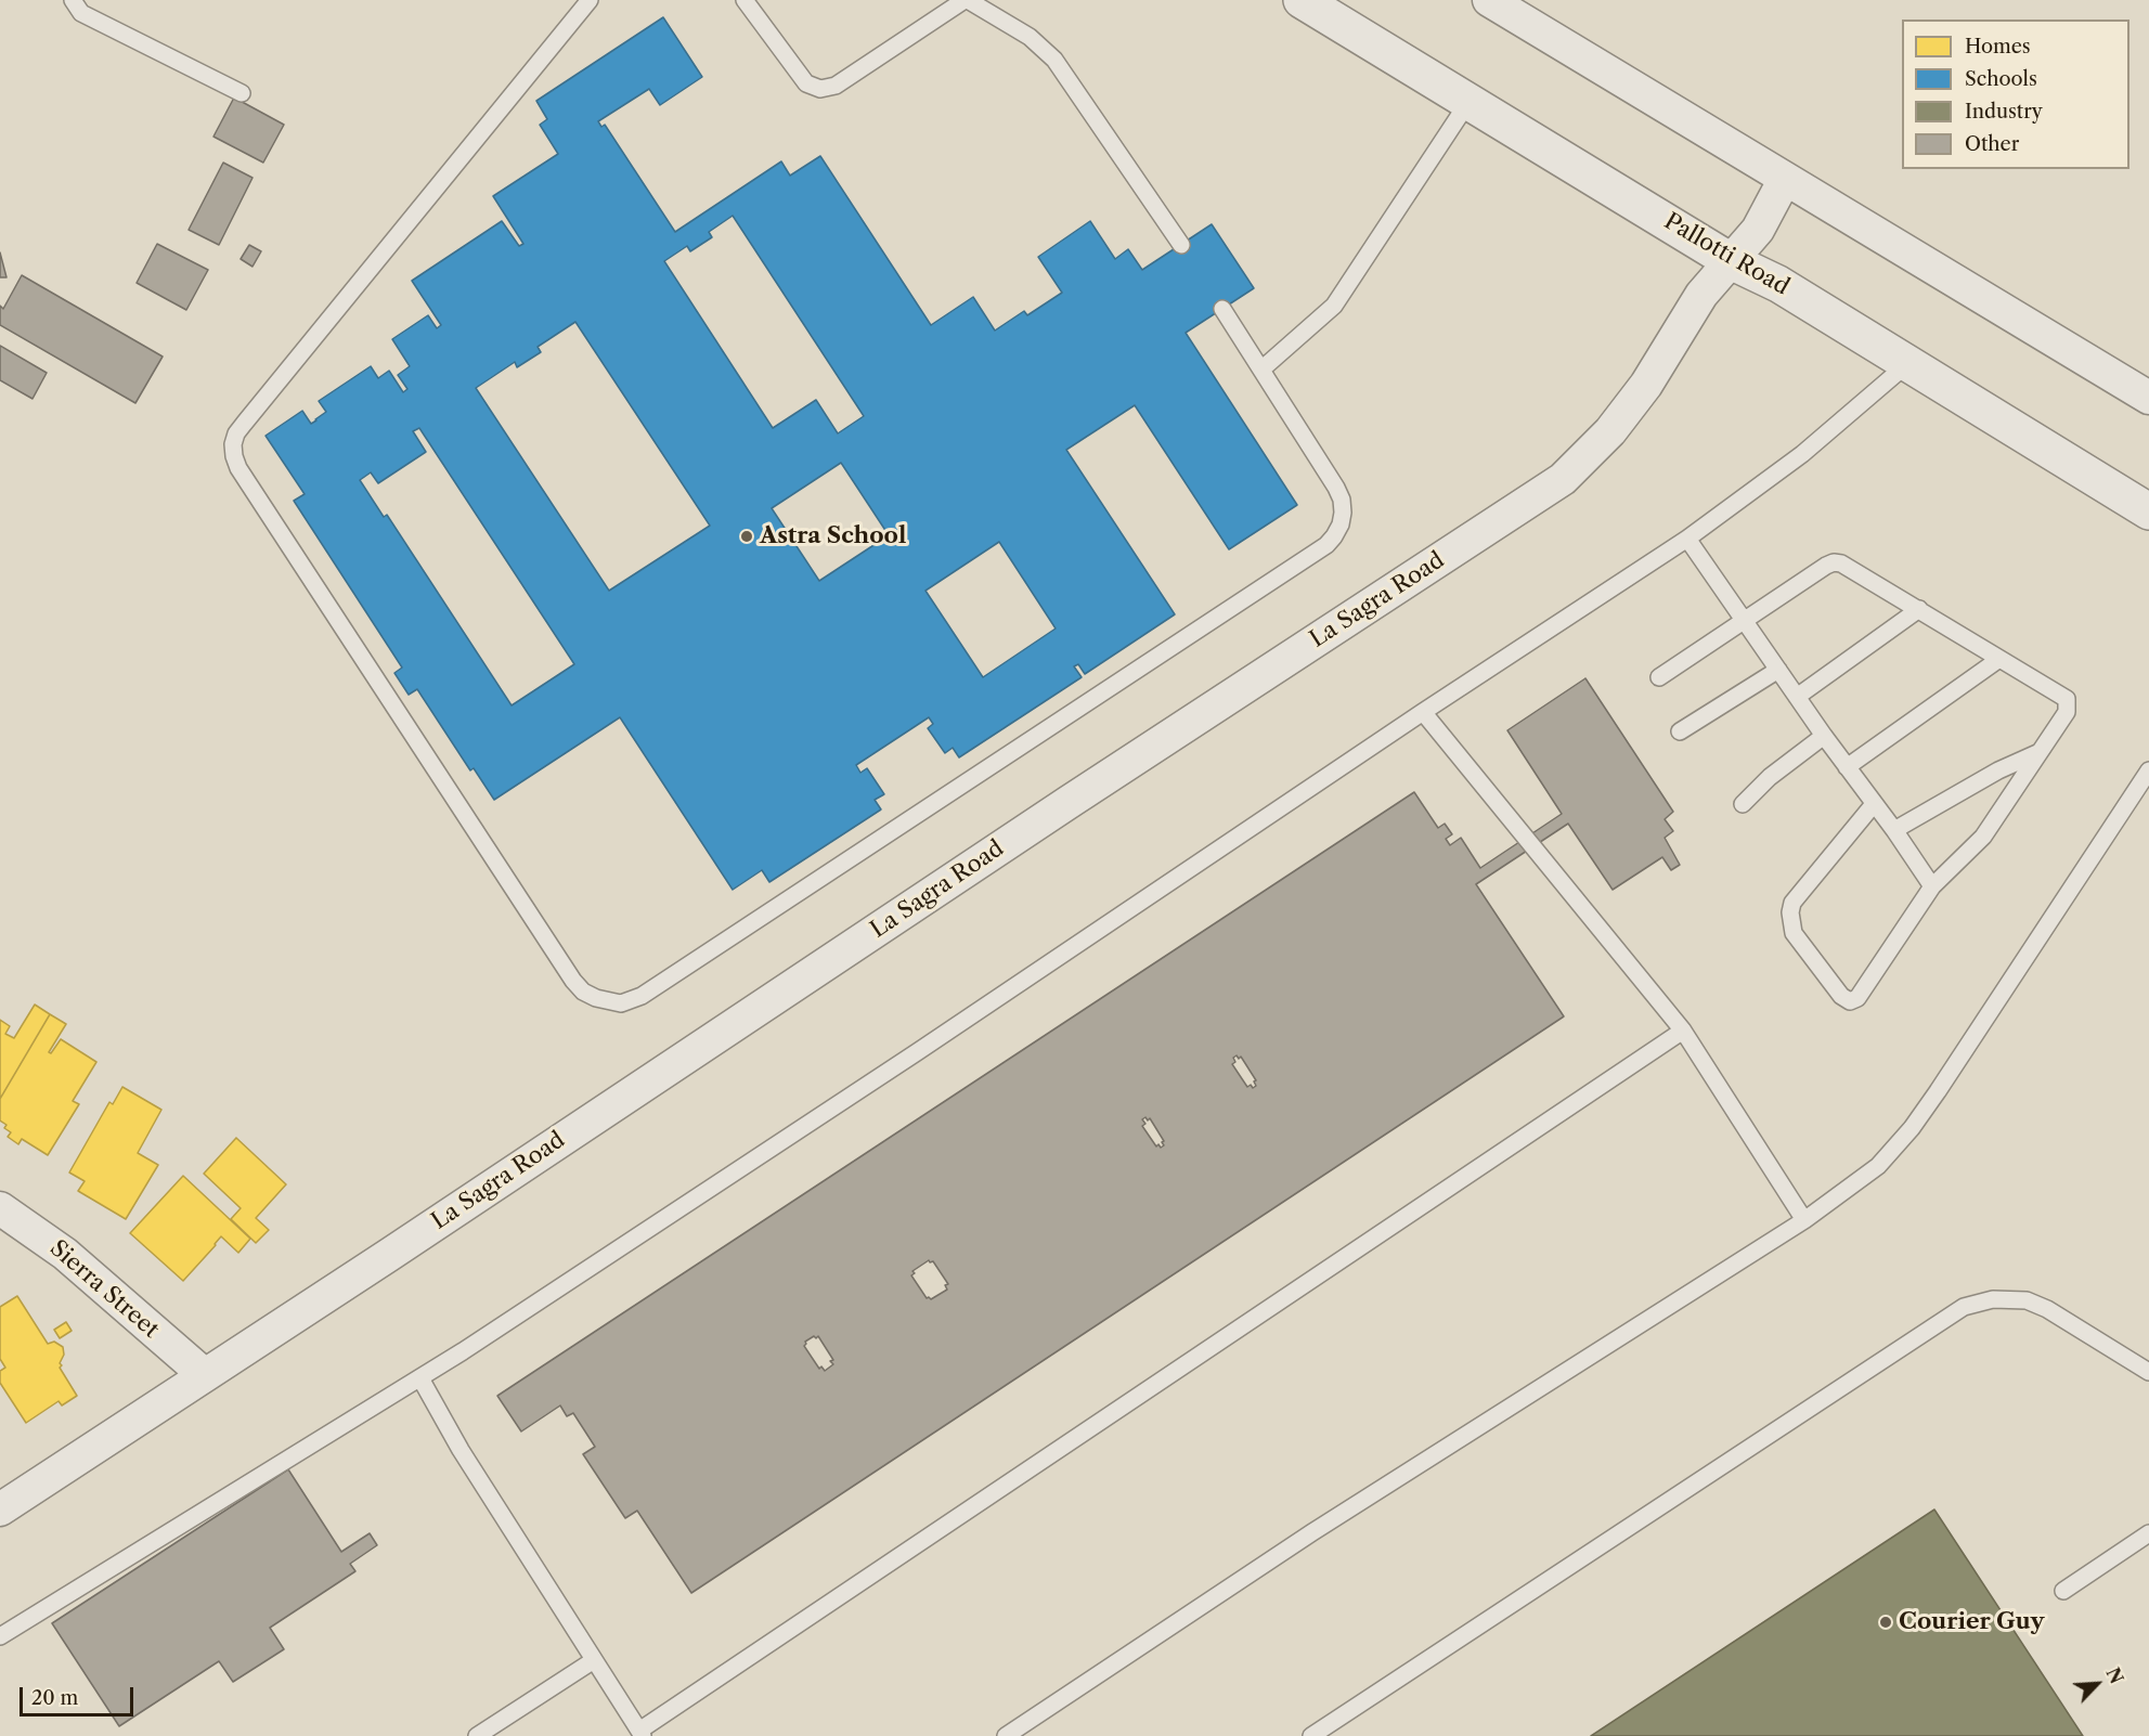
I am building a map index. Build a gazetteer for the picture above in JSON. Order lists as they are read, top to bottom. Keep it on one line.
{"streets":{"street":["Pallotti Road","La Sagra Road","Sierra Street"]},"crossings":[["Pallotti Road","La Sagra Road"],["La Sagra Road","Sierra Street"]],"places":["Astra School","Courier Guy"],"legend":["Homes","Schools","Industry","Other"],"scale_bar":"20 m","north":"top right"}
